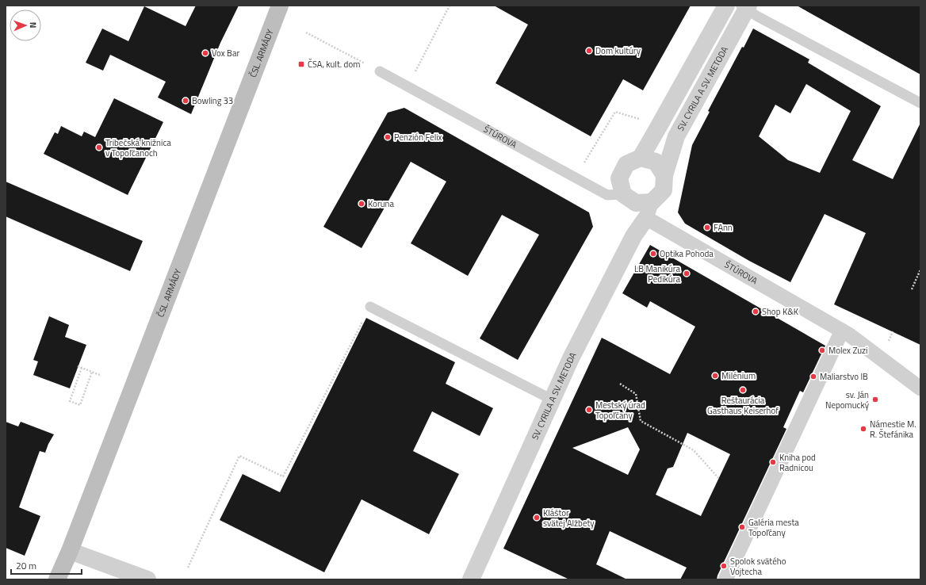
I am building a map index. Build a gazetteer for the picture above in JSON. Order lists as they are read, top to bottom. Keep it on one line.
{"streets":{"main road":["ČSL. ARMÁDY"],"street":["SV. CYRILA A SV. METODA","ŠTÚROVA"]},"crossings":[["SV. CYRILA A SV. METODA","ŠTÚROVA"]],"places":{"other":["Dom kultúry","Vox Bar","Bowling 33","Penzión Felix","Tribečská knižnica v Topoľčanoch","Koruna","FAnn","Optika Pohoda","LB Manikúra Pedikúra","Shop K&K","Molex Zuzi","Milénium","Maliarstvo IB","Reštaurácia Gasthaus Keiserhof","sv. Ján Nepomucký","Mestský úrad Topoľčany","Námestie M. R. Štefánika","Kniha pod Radnicou","Kláštor svätej Alžbety","Galéria mesta Topoľčany","Spolok svätého Vojtecha"],"transit":["ČSA, kult. dom"]},"scale_bar":"20 m","north":"right"}
